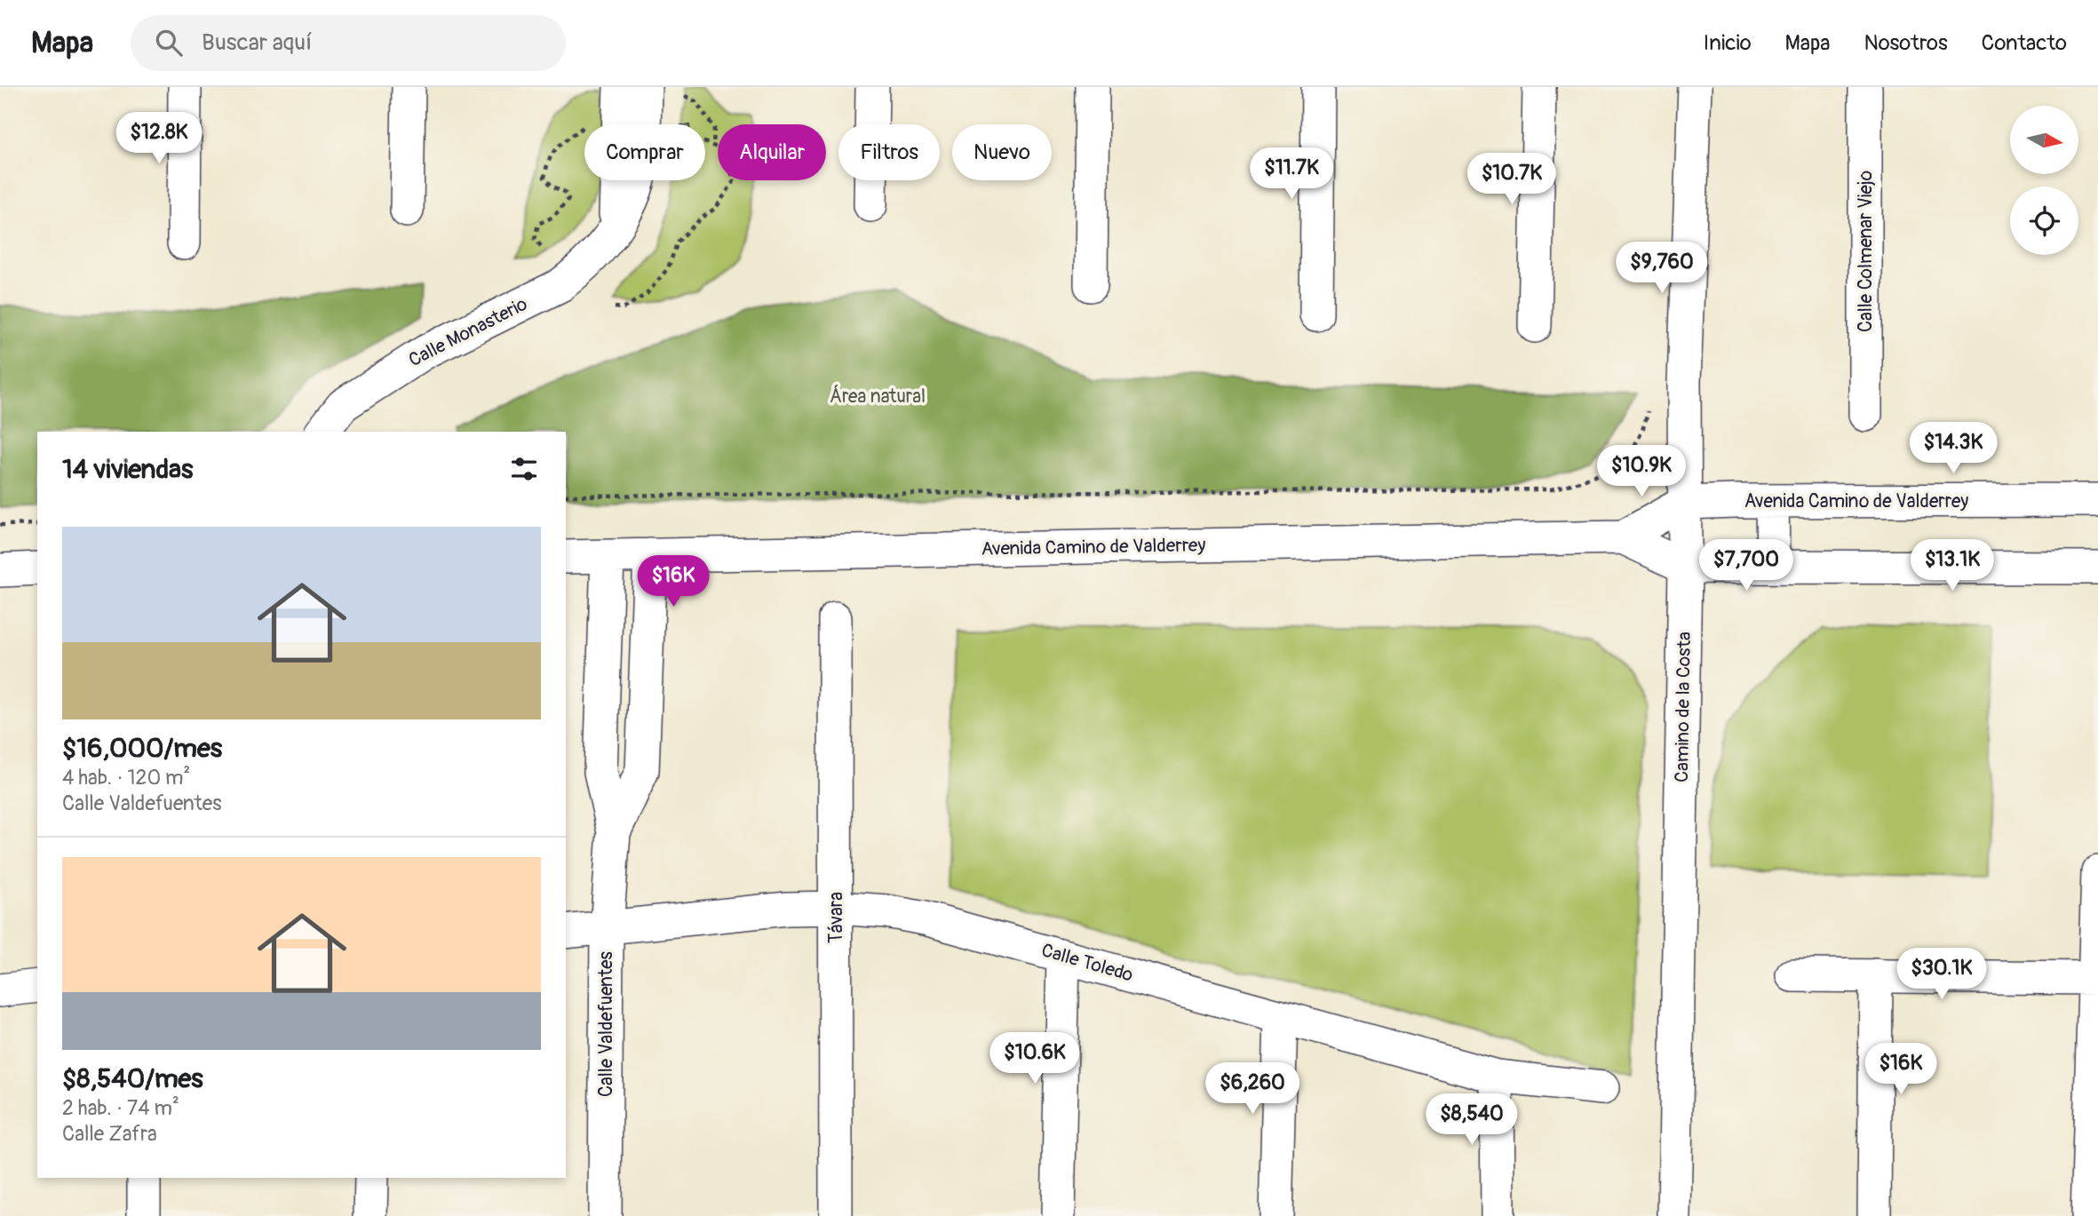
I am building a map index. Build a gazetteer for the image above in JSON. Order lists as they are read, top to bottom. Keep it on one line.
{"streets":{"street":["Calle Colmenar Viejo","Calle Monasterio","Avenida Camino de Valderrey","Camino de la Costa","Távara","Calle Toledo","Calle Valdefuentes"]},"crossings":[["Avenida Camino de Valderrey","Camino de la Costa"],["Avenida Camino de Valderrey","Calle Valdefuentes"],["Távara","Calle Toledo"],["Calle Toledo","Calle Valdefuentes"]],"parks":["Área natural"],"north":"right","page":{"header":"Mapa","search":"Buscar aquí","nav":["Inicio","Mapa","Nosotros","Contacto"],"price":["$12.8K","$11.7K","$10.7K","$9,760","$14.3K","$10.9K","$7,700","$13.1K","$16K","$30.1K","$10.6K","$16K","$6,260","$8,540"],"chip":["Comprar","Alquilar","Filtros","Nuevo"],"heading":"14 viviendas","list":[{"name":"$16,000/mes","note":"4 hab. · 120 m² · Calle Valdefuentes"},{"name":"$8,540/mes","note":"2 hab. · 74 m² · Calle Zafra"}]}}
